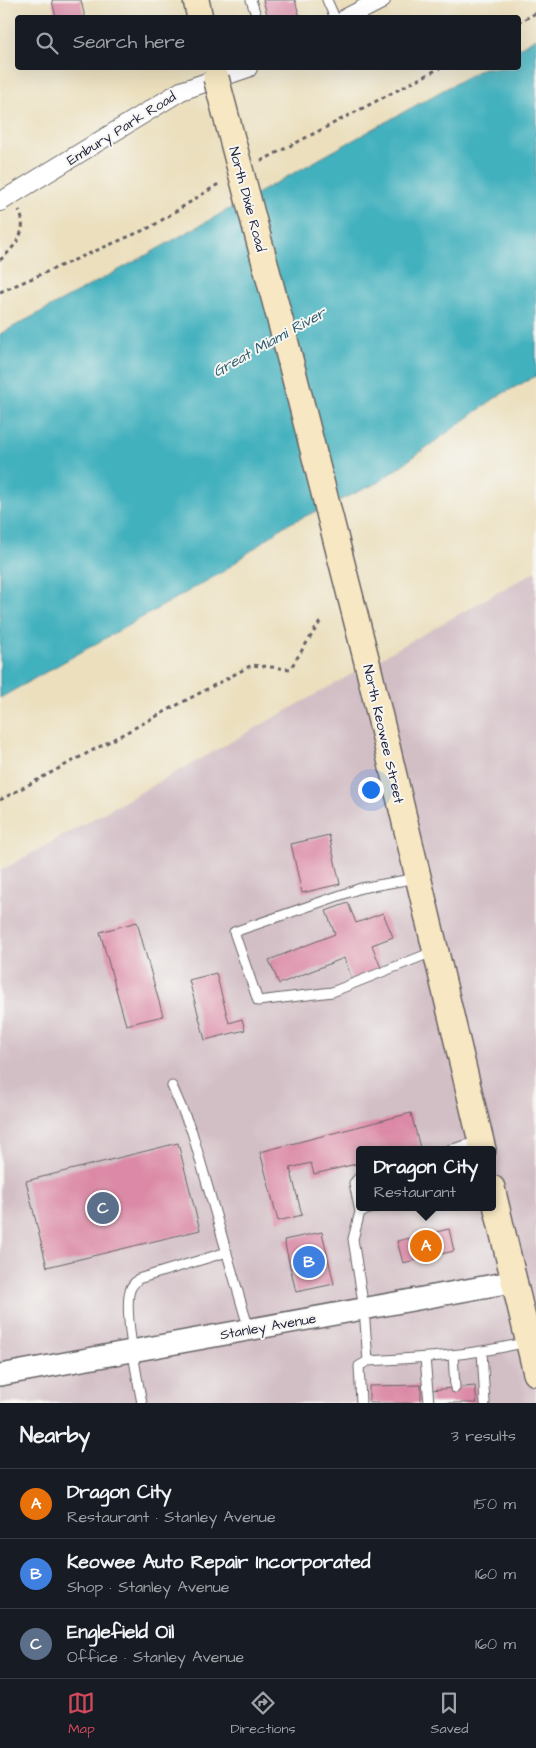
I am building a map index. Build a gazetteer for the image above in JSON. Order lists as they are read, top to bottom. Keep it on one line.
{"streets":{"main road":["North Dixie Road","North Keowee Street"],"street":["Embury Park Road","Stanley Avenue"]},"crossings":[["Embury Park Road","North Dixie Road"],["North Dixie Road","North Keowee Street"]],"water":["Great Miami River"],"page":{"search":"Search here","popup":["Dragon City","Restaurant"],"pins":["C","A","B"],"heading":["Nearby","3 results"],"list":[{"mark":"A","name":"Dragon City","note":"Restaurant · Stanley Avenue","value":"150 m"},{"mark":"B","name":"Keowee Auto Repair Incorporated","note":"Shop · Stanley Avenue","value":"160 m"},{"mark":"C","name":"Englefield Oil","note":"Office · Stanley Avenue","value":"160 m"}],"nav":["Map","Directions","Saved"]}}
